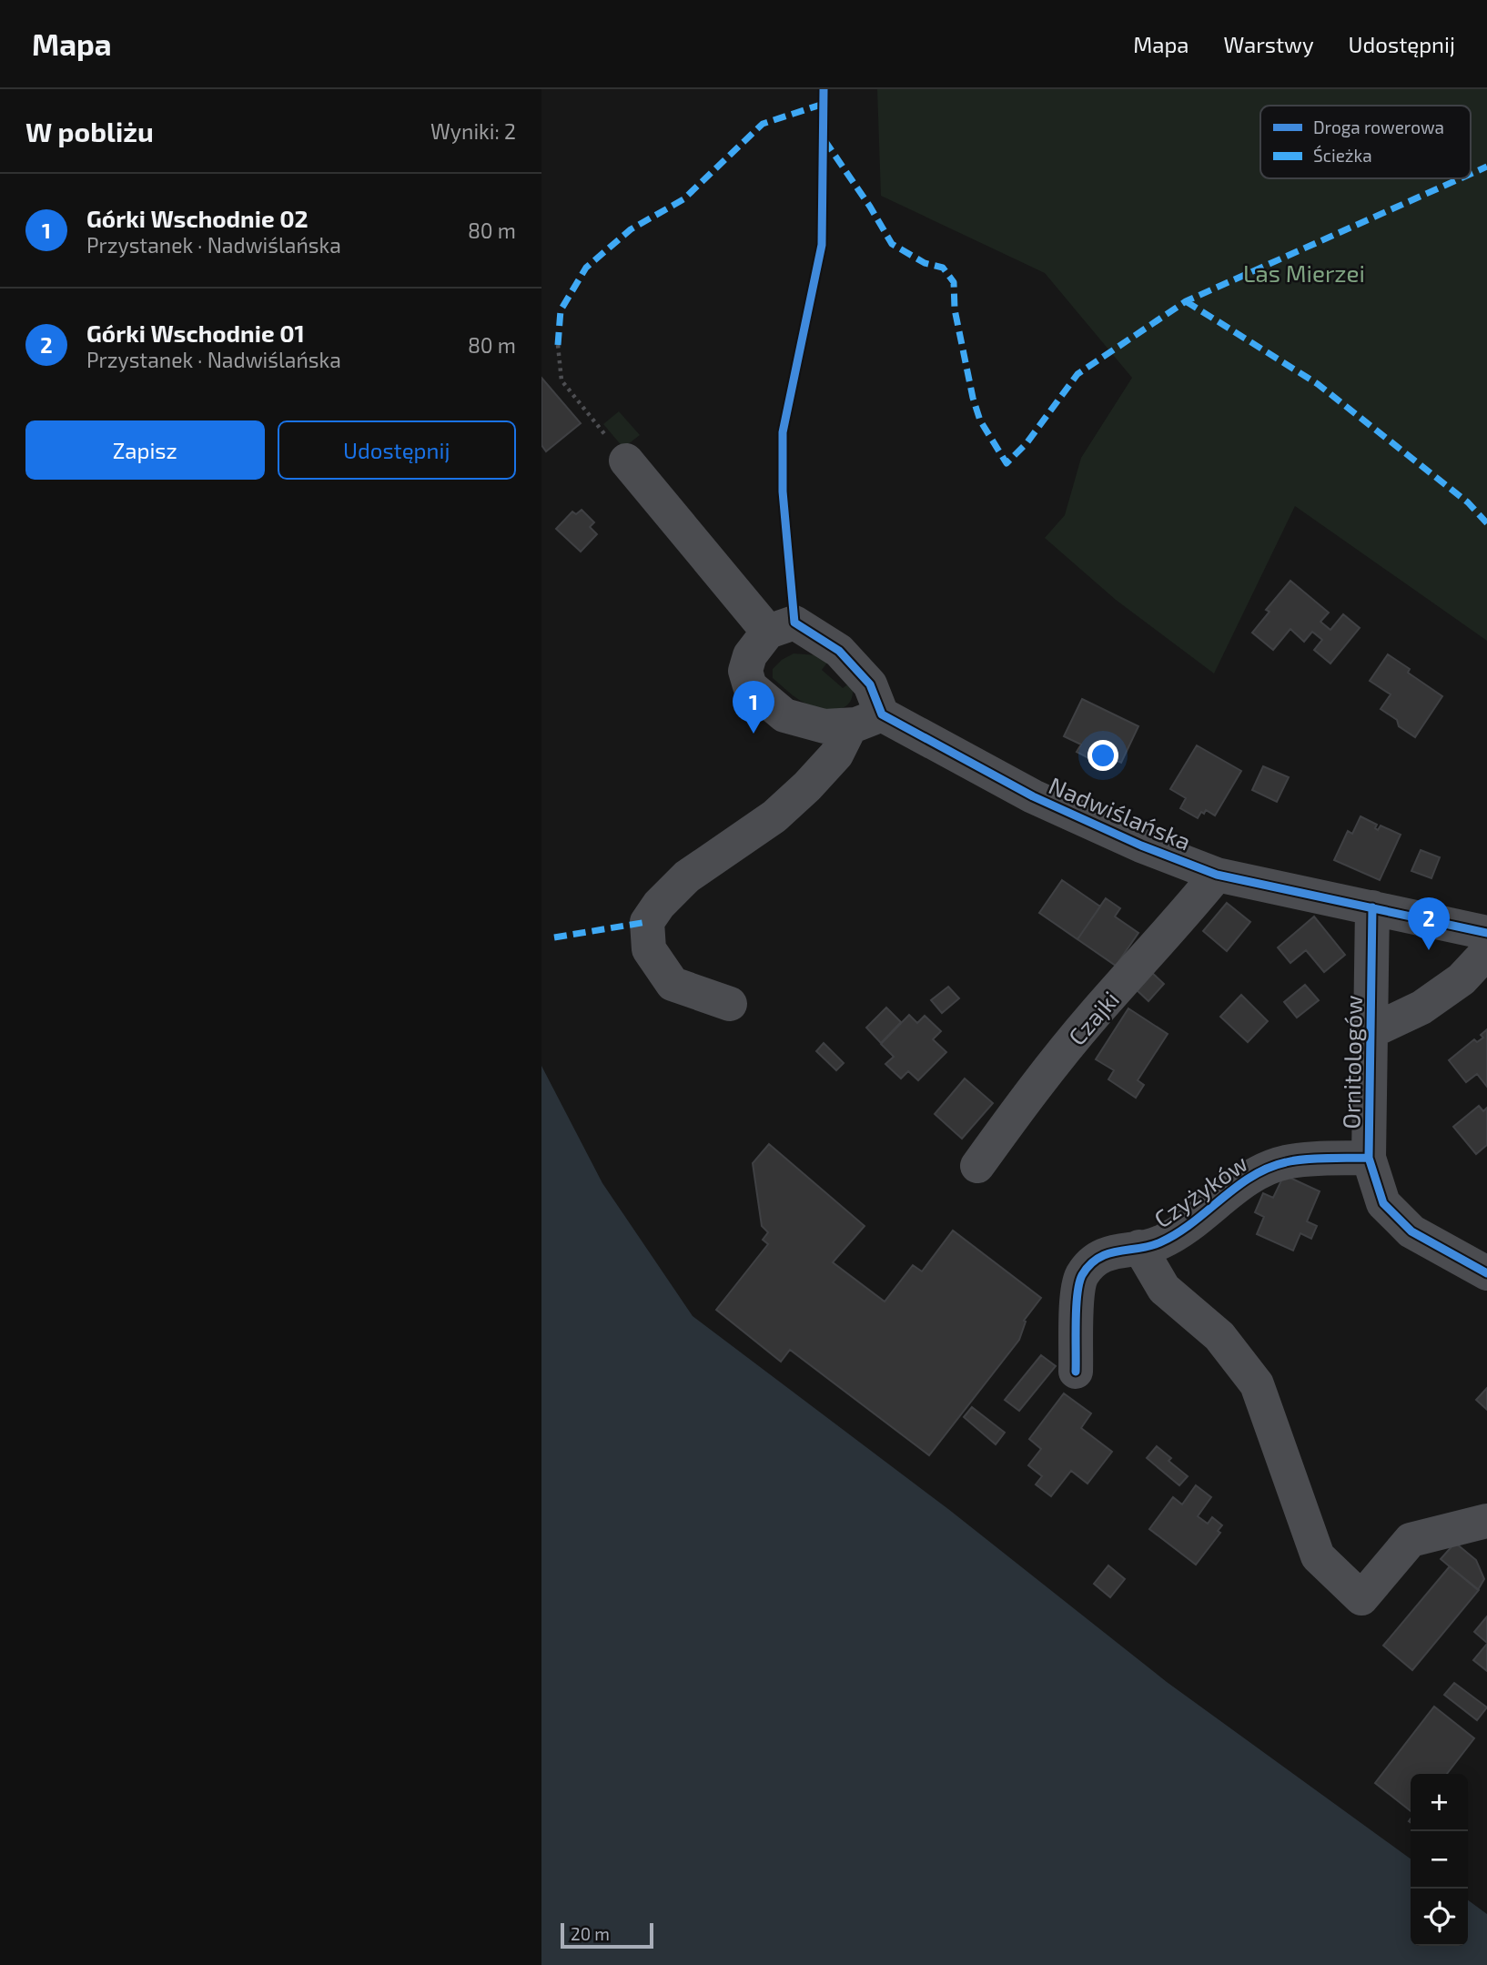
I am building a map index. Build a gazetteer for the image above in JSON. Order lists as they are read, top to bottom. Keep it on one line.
{"streets":{"street":["Nadwiślańska","Czajki","Ornitologów","Czyżyków"]},"crossings":[["Nadwiślańska","Czajki"],["Nadwiślańska","Ornitologów"],["Ornitologów","Czyżyków"]],"parks":["Las Mierzei"],"legend":["Droga rowerowa","Ścieżka"],"scale_bar":"20 m","page":{"header":"Mapa","nav":["Mapa","Warstwy","Udostępnij"],"heading":["W pobliżu","Wyniki: 2"],"list":[{"mark":"1","name":"Górki Wschodnie 02","note":"Przystanek · Nadwiślańska","value":"80 m"},{"mark":"2","name":"Górki Wschodnie 01","note":"Przystanek · Nadwiślańska","value":"80 m"}],"buttons":["Zapisz","Udostępnij"],"pins":["1","2"],"map_buttons":["+","−"],"scale":"20 m"}}
